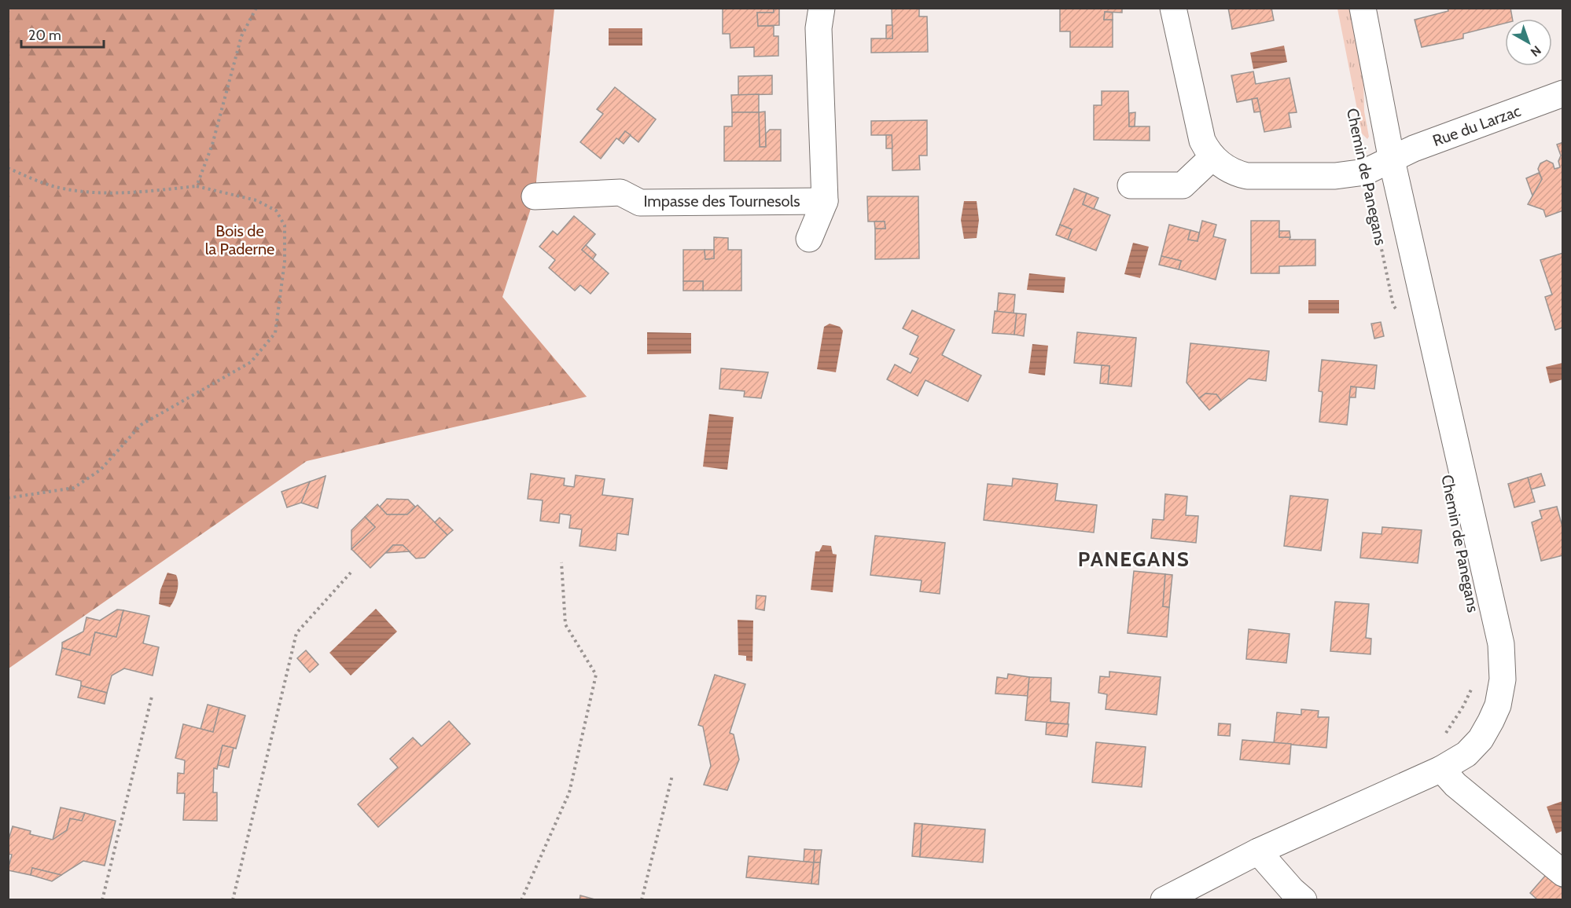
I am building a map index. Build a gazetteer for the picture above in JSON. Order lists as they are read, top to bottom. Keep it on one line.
{"streets":{"street":["Rue du Larzac","Chemin de Panegans","Impasse des Tournesols"]},"crossings":[["Rue du Larzac","Chemin de Panegans"]],"districts":["PANEGANS"],"parks":["Bois de la Paderne"],"scale_bar":"20 m","north":"bottom right"}
